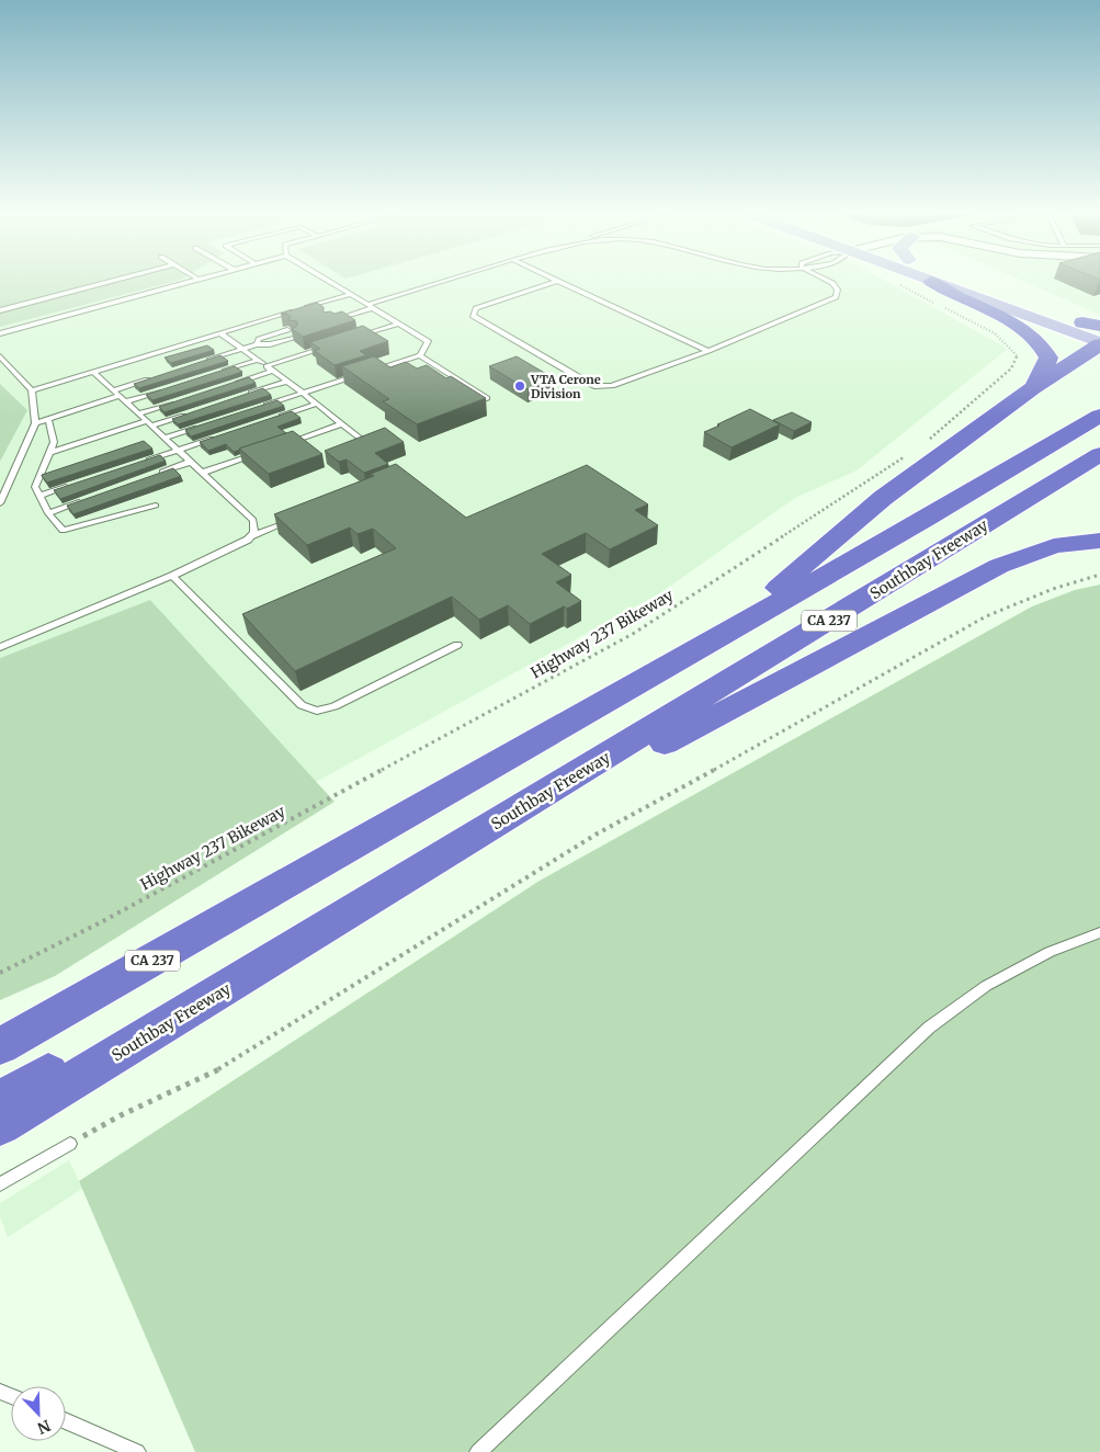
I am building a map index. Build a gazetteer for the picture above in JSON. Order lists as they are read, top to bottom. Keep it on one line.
{"streets":{"highway":["Southbay Freeway","CA 237"],"path":["Highway 237 Bikeway"]},"places":["VTA Cerone Division"],"north":"bottom right"}
